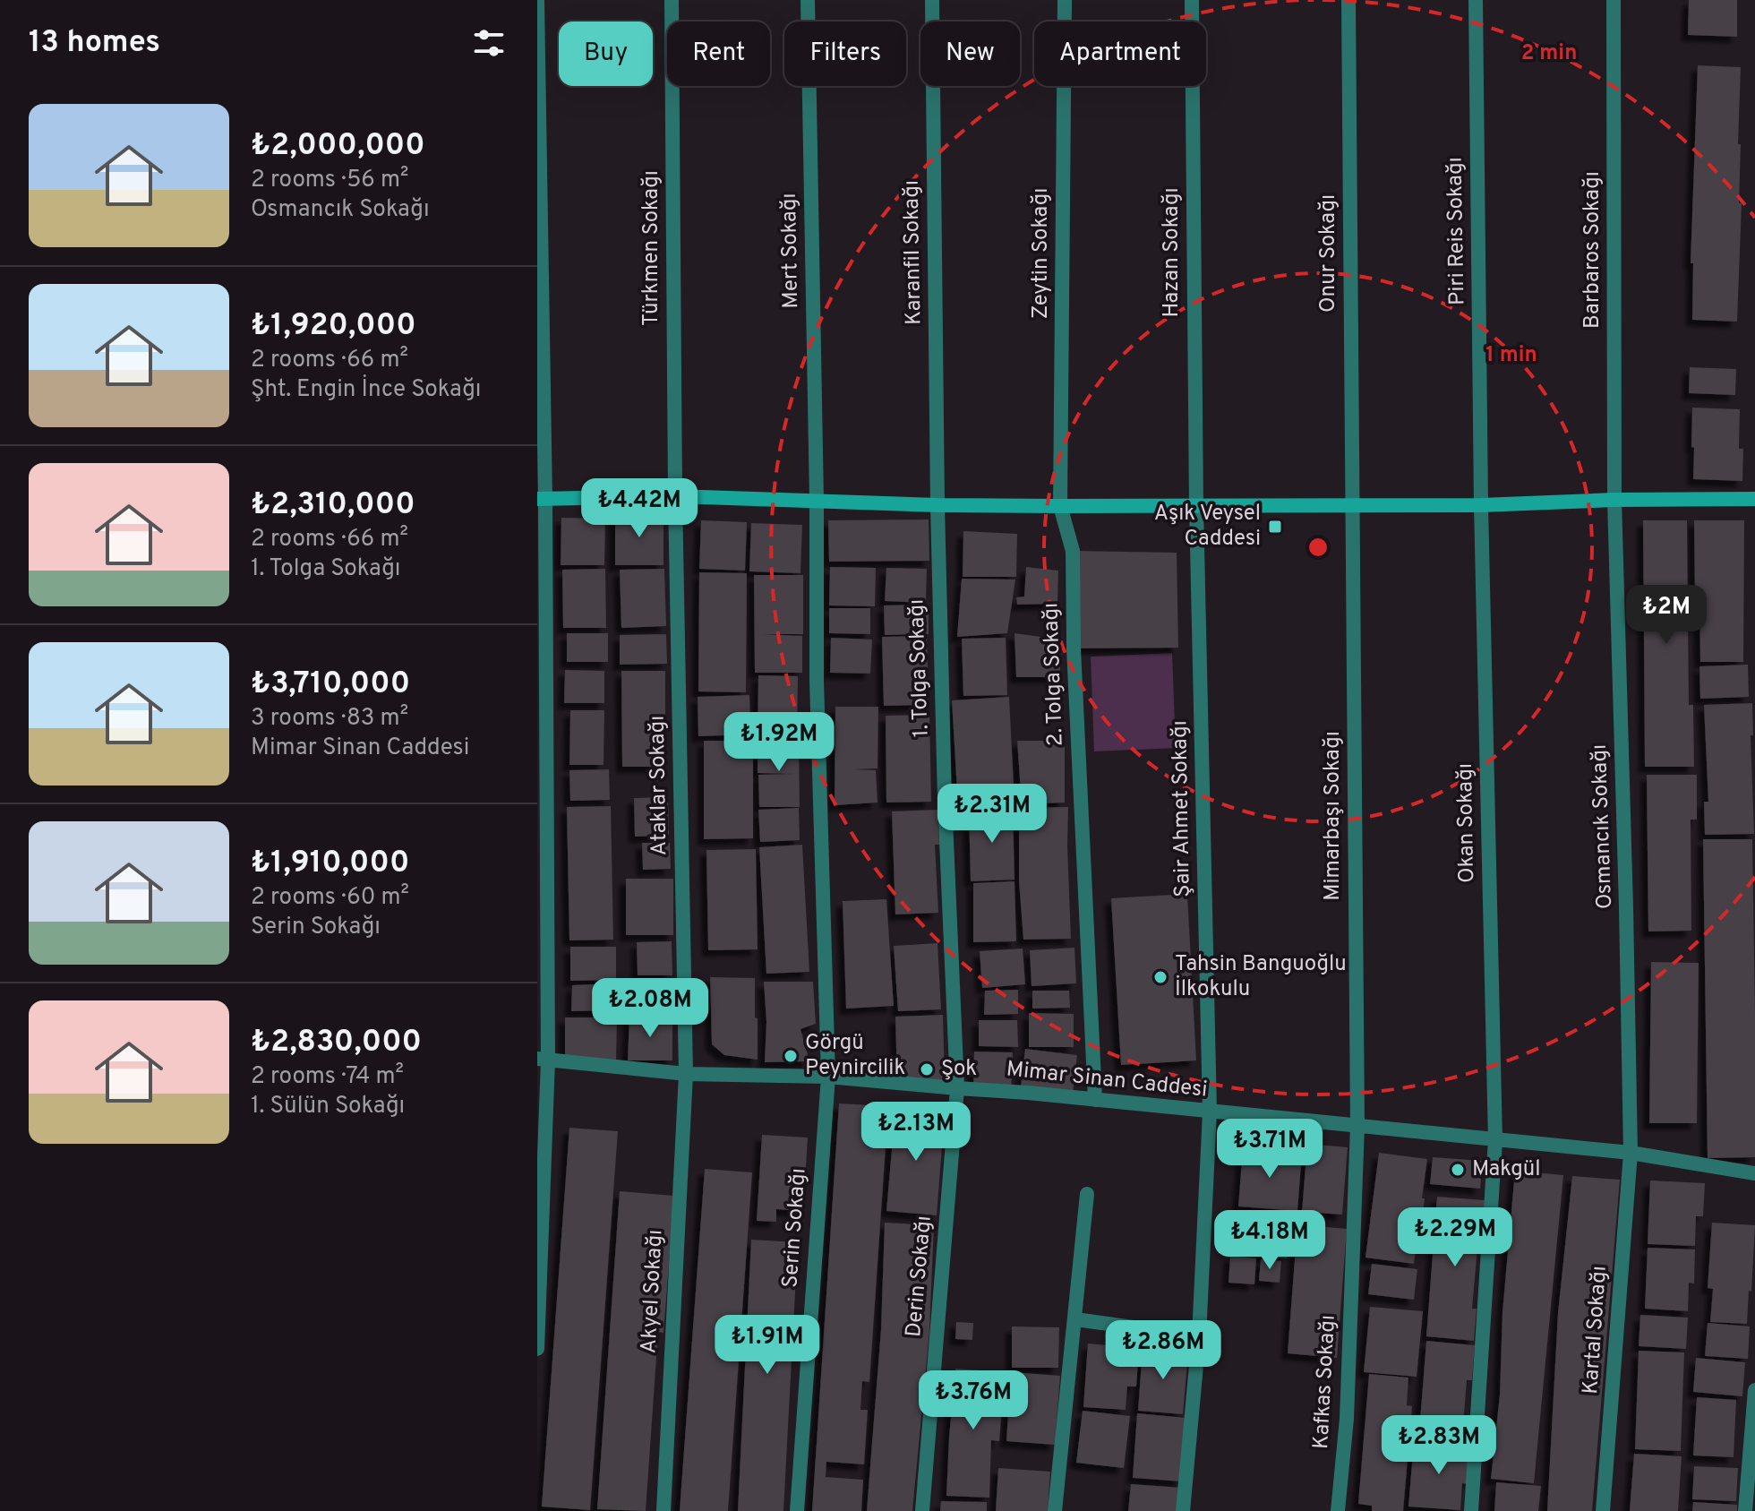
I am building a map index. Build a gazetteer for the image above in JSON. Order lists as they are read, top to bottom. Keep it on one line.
{"streets":{"street":["Piri Reis Sokağı","Türkmen Sokağı","Barbaros Sokağı","Mert Sokağı","Karanfil Sokağı","Hazan Sokağı","Zeytin Sokağı","Onur Sokağı","1. Tolga Sokağı","2. Tolga Sokağı","Ataklar Sokağı","Şair Ahmet Sokağı","Mimarbaşı Sokağı","Okan Sokağı","Osmancık Sokağı","Mimar Sinan Caddesi","Serin Sokağı","Derin Sokağı","Akyel Sokağı","Kartal Sokağı","Kafkas Sokağı"]},"crossings":[["Piri Reis Sokağı","Okan Sokağı"],["Türkmen Sokağı","Ataklar Sokağı"],["Barbaros Sokağı","Osmancık Sokağı"],["Mert Sokağı","Mimar Sinan Caddesi"],["Mert Sokağı","Serin Sokağı"],["Karanfil Sokağı","1. Tolga Sokağı"],["Hazan Sokağı","Şair Ahmet Sokağı"],["Zeytin Sokağı","2. Tolga Sokağı"],["Onur Sokağı","Mimarbaşı Sokağı"],["1. Tolga Sokağı","Mimar Sinan Caddesi"],["1. Tolga Sokağı","Derin Sokağı"],["2. Tolga Sokağı","Mimar Sinan Caddesi"],["Ataklar Sokağı","Mimar Sinan Caddesi"],["Ataklar Sokağı","Akyel Sokağı"],["Şair Ahmet Sokağı","Mimar Sinan Caddesi"],["Mimarbaşı Sokağı","Mimar Sinan Caddesi"],["Mimarbaşı Sokağı","Kafkas Sokağı"],["Okan Sokağı","Mimar Sinan Caddesi"],["Osmancık Sokağı","Mimar Sinan Caddesi"],["Osmancık Sokağı","Kartal Sokağı"],["Mimar Sinan Caddesi","Serin Sokağı"],["Mimar Sinan Caddesi","Derin Sokağı"],["Mimar Sinan Caddesi","Akyel Sokağı"],["Mimar Sinan Caddesi","Kartal Sokağı"],["Mimar Sinan Caddesi","Kafkas Sokağı"]],"places":{"transit":["Aşık Veysel Caddesi"],"other":["Tahsin Banguoğlu İlkokulu","Görgü Peynircilik","Şok","Makgül"]},"page":{"heading":"13 homes","chip":["Buy","Rent","Filters","New","Apartment"],"list":[{"name":"₺2,000,000","note":"2 rooms · 56 m² · Osmancık Sokağı"},{"name":"₺1,920,000","note":"2 rooms · 66 m² · Şht. Engin İnce Sokağı"},{"name":"₺2,310,000","note":"2 rooms · 66 m² · 1. Tolga Sokağı"},{"name":"₺3,710,000","note":"3 rooms · 83 m² · Mimar Sinan Caddesi"},{"name":"₺1,910,000","note":"2 rooms · 60 m² · Serin Sokağı"},{"name":"₺2,830,000","note":"2 rooms · 74 m² · 1. Sülün Sokağı"}],"price":["₺4.42M","₺2M","₺1.92M","₺2.31M","₺2.08M","₺2.13M","₺3.71M","₺2.29M","₺4.18M","₺1.91M","₺2.86M","₺3.76M","₺2.83M"]},"rings":["2 min","1 min"]}
